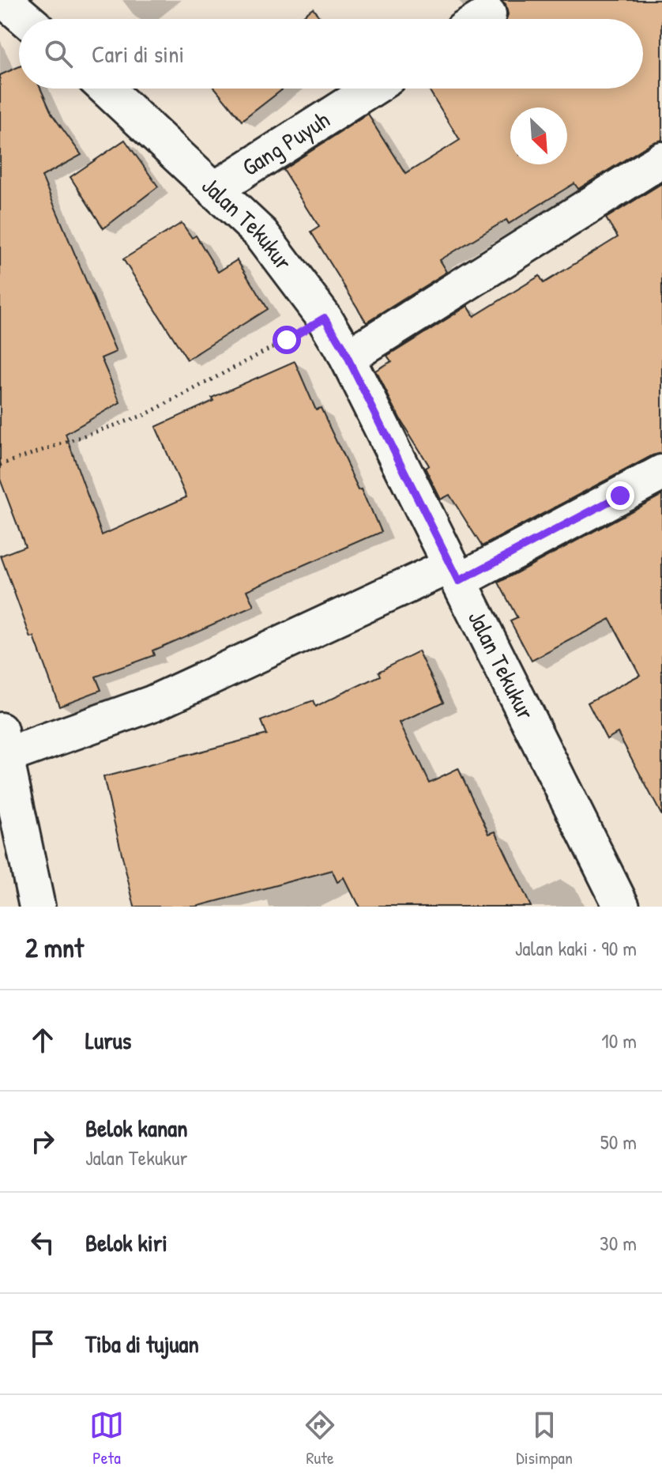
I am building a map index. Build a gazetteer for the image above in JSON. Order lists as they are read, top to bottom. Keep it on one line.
{"streets":{"street":["Gang Puyuh","Jalan Tekukur"]},"crossings":[["Gang Puyuh","Jalan Tekukur"]],"north":"bottom right","page":{"search":"Cari di sini","heading":["2 mnt","Jalan kaki · 90 m"],"list":[["Lurus","10 m"],["Belok kanan","Jalan Tekukur","50 m"],["Belok kiri","30 m"],"Tiba di tujuan"],"nav":["Peta","Rute","Disimpan"]}}
